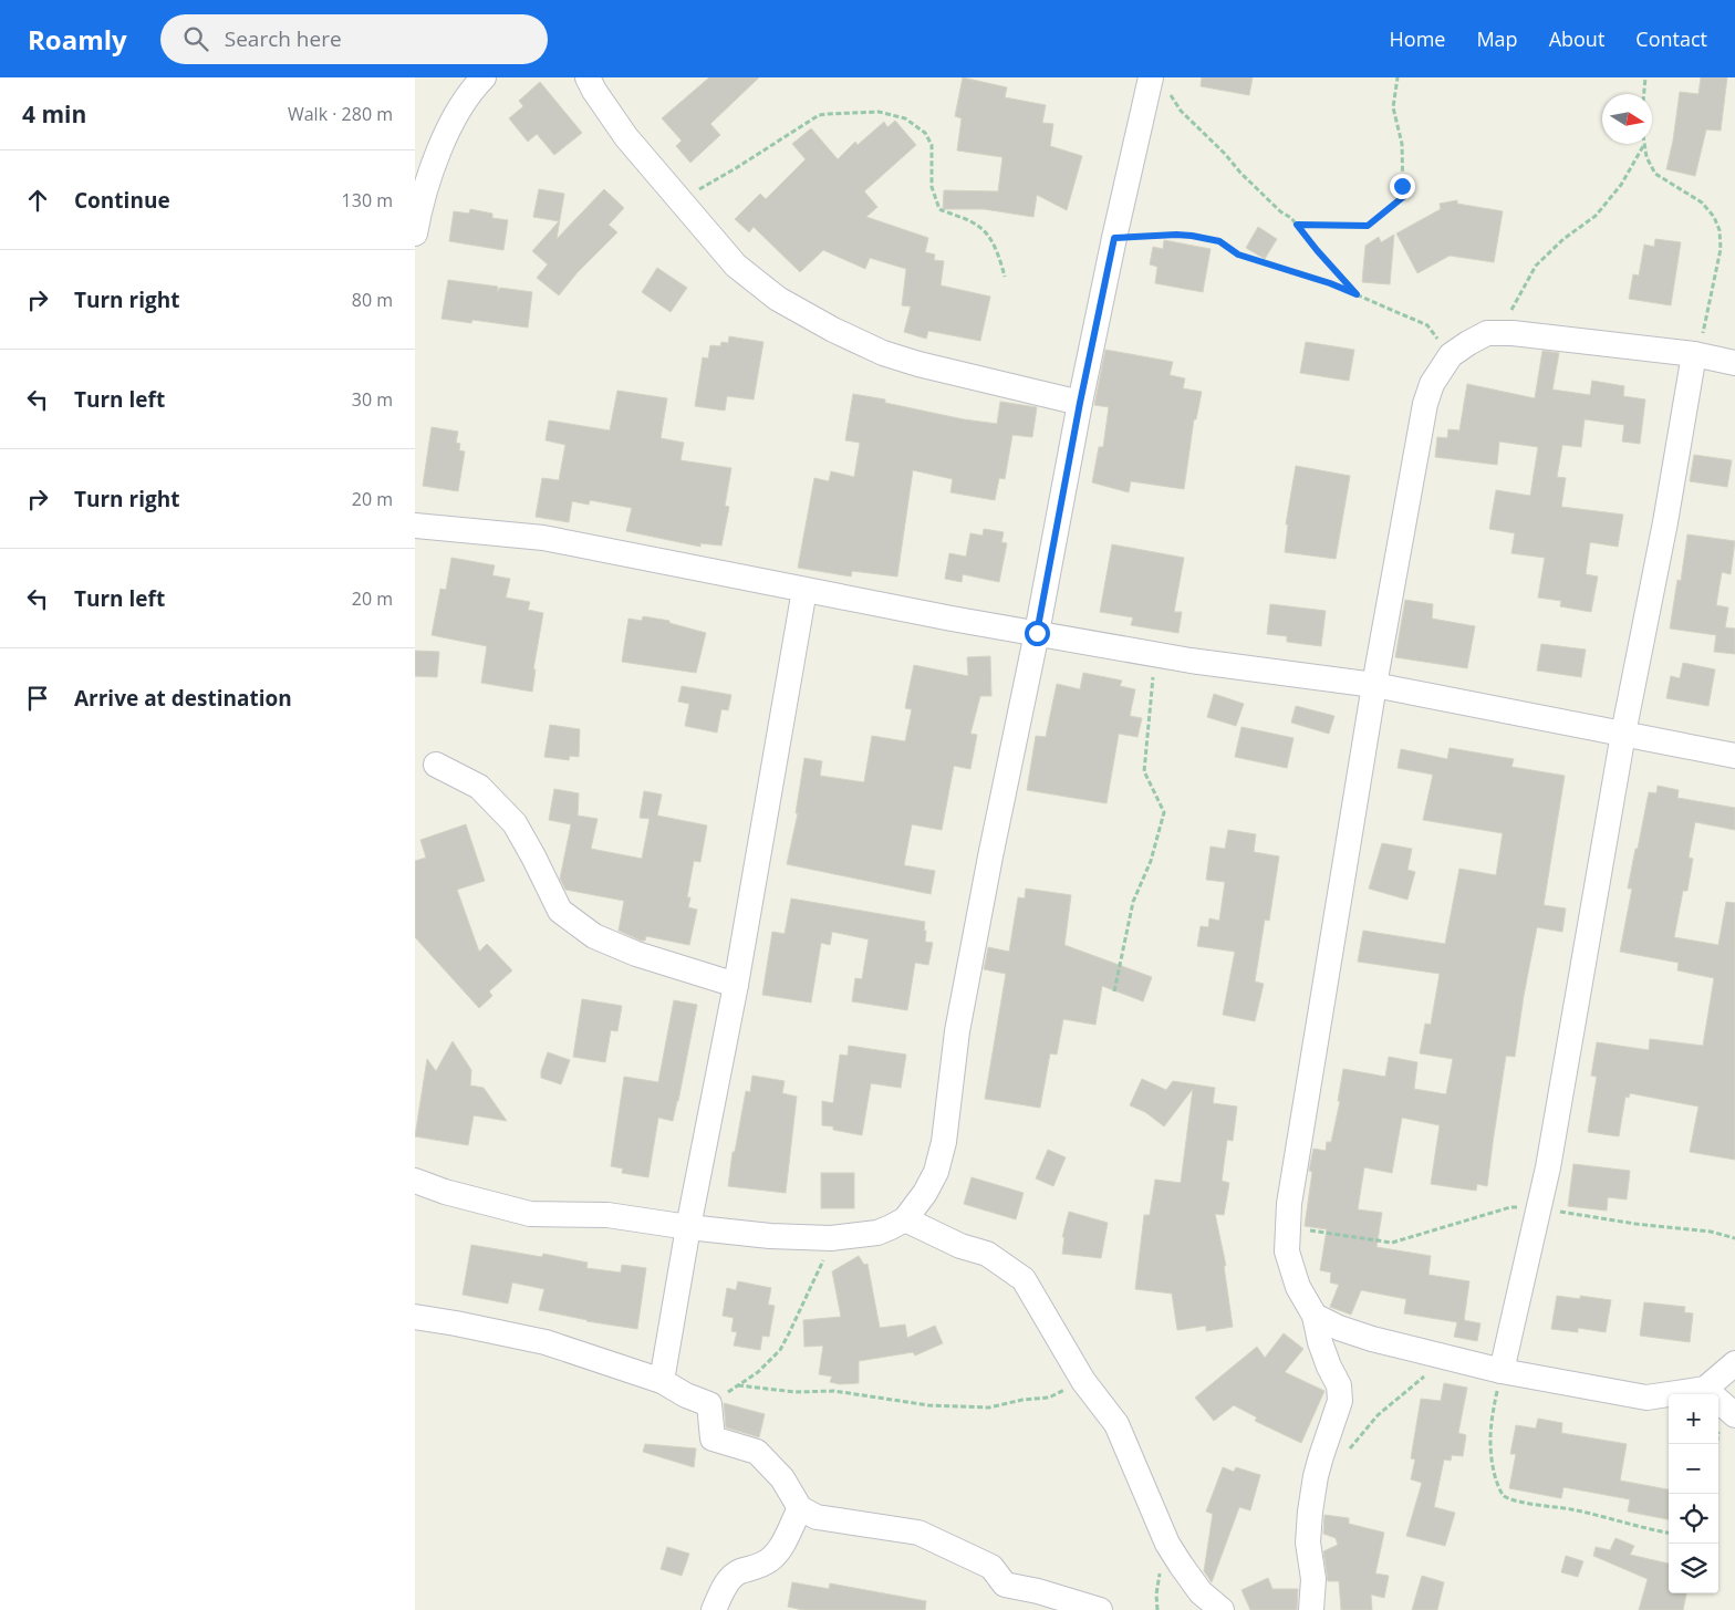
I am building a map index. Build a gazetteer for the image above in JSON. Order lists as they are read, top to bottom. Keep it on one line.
{"north":"right","page":{"header":"Roamly","search":"Search here","nav":["Home","Map","About","Contact"],"heading":["4 min","Walk · 280 m"],"list":[["Continue","130 m"],["Turn right","80 m"],["Turn left","30 m"],["Turn right","20 m"],["Turn left","20 m"],"Arrive at destination"],"map_buttons":["+","−"]}}
